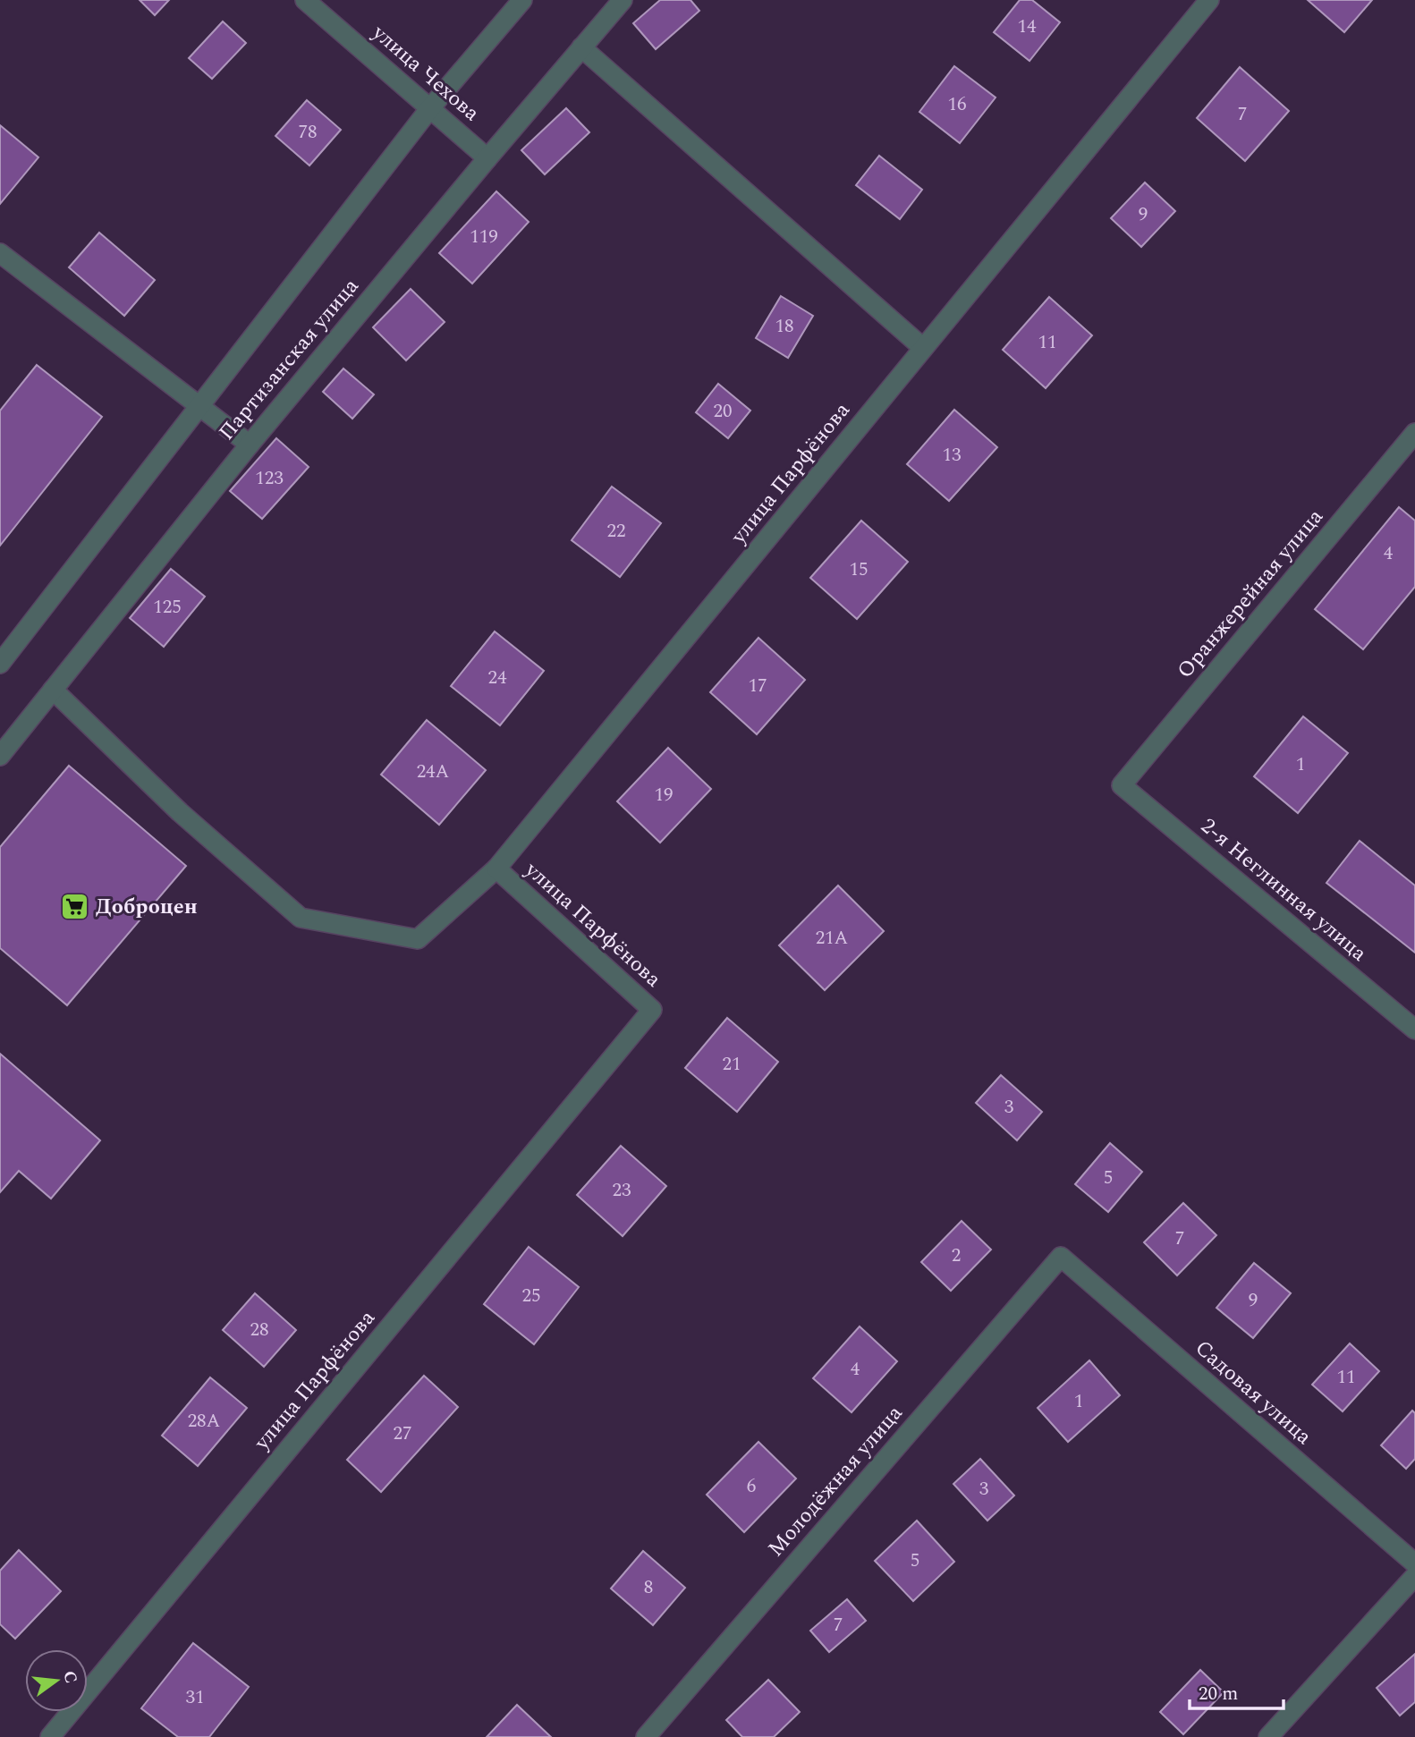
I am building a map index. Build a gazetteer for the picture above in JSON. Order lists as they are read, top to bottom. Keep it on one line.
{"streets":{"street":["улица Чехова","Партизанская улица","улица Парфёнова","Оранжерейная улица","2-я Неглинная улица","Садовая улица","Молодёжная улица"]},"crossings":[["улица Чехова","Партизанская улица"],["Оранжерейная улица","2-я Неглинная улица"],["Садовая улица","Молодёжная улица"]],"places":{"supermarket":["Доброцен"]},"house_numbers":["14","16","7","78","9","119","18","11","20","13","123","22","4","15","125","24","17","1","24А","19","21А","21","3","5","23","7","2","25","9","28","4","11","1","28А","27","6","3","5","8","7","31"],"scale_bar":"20 m","north":"right"}
